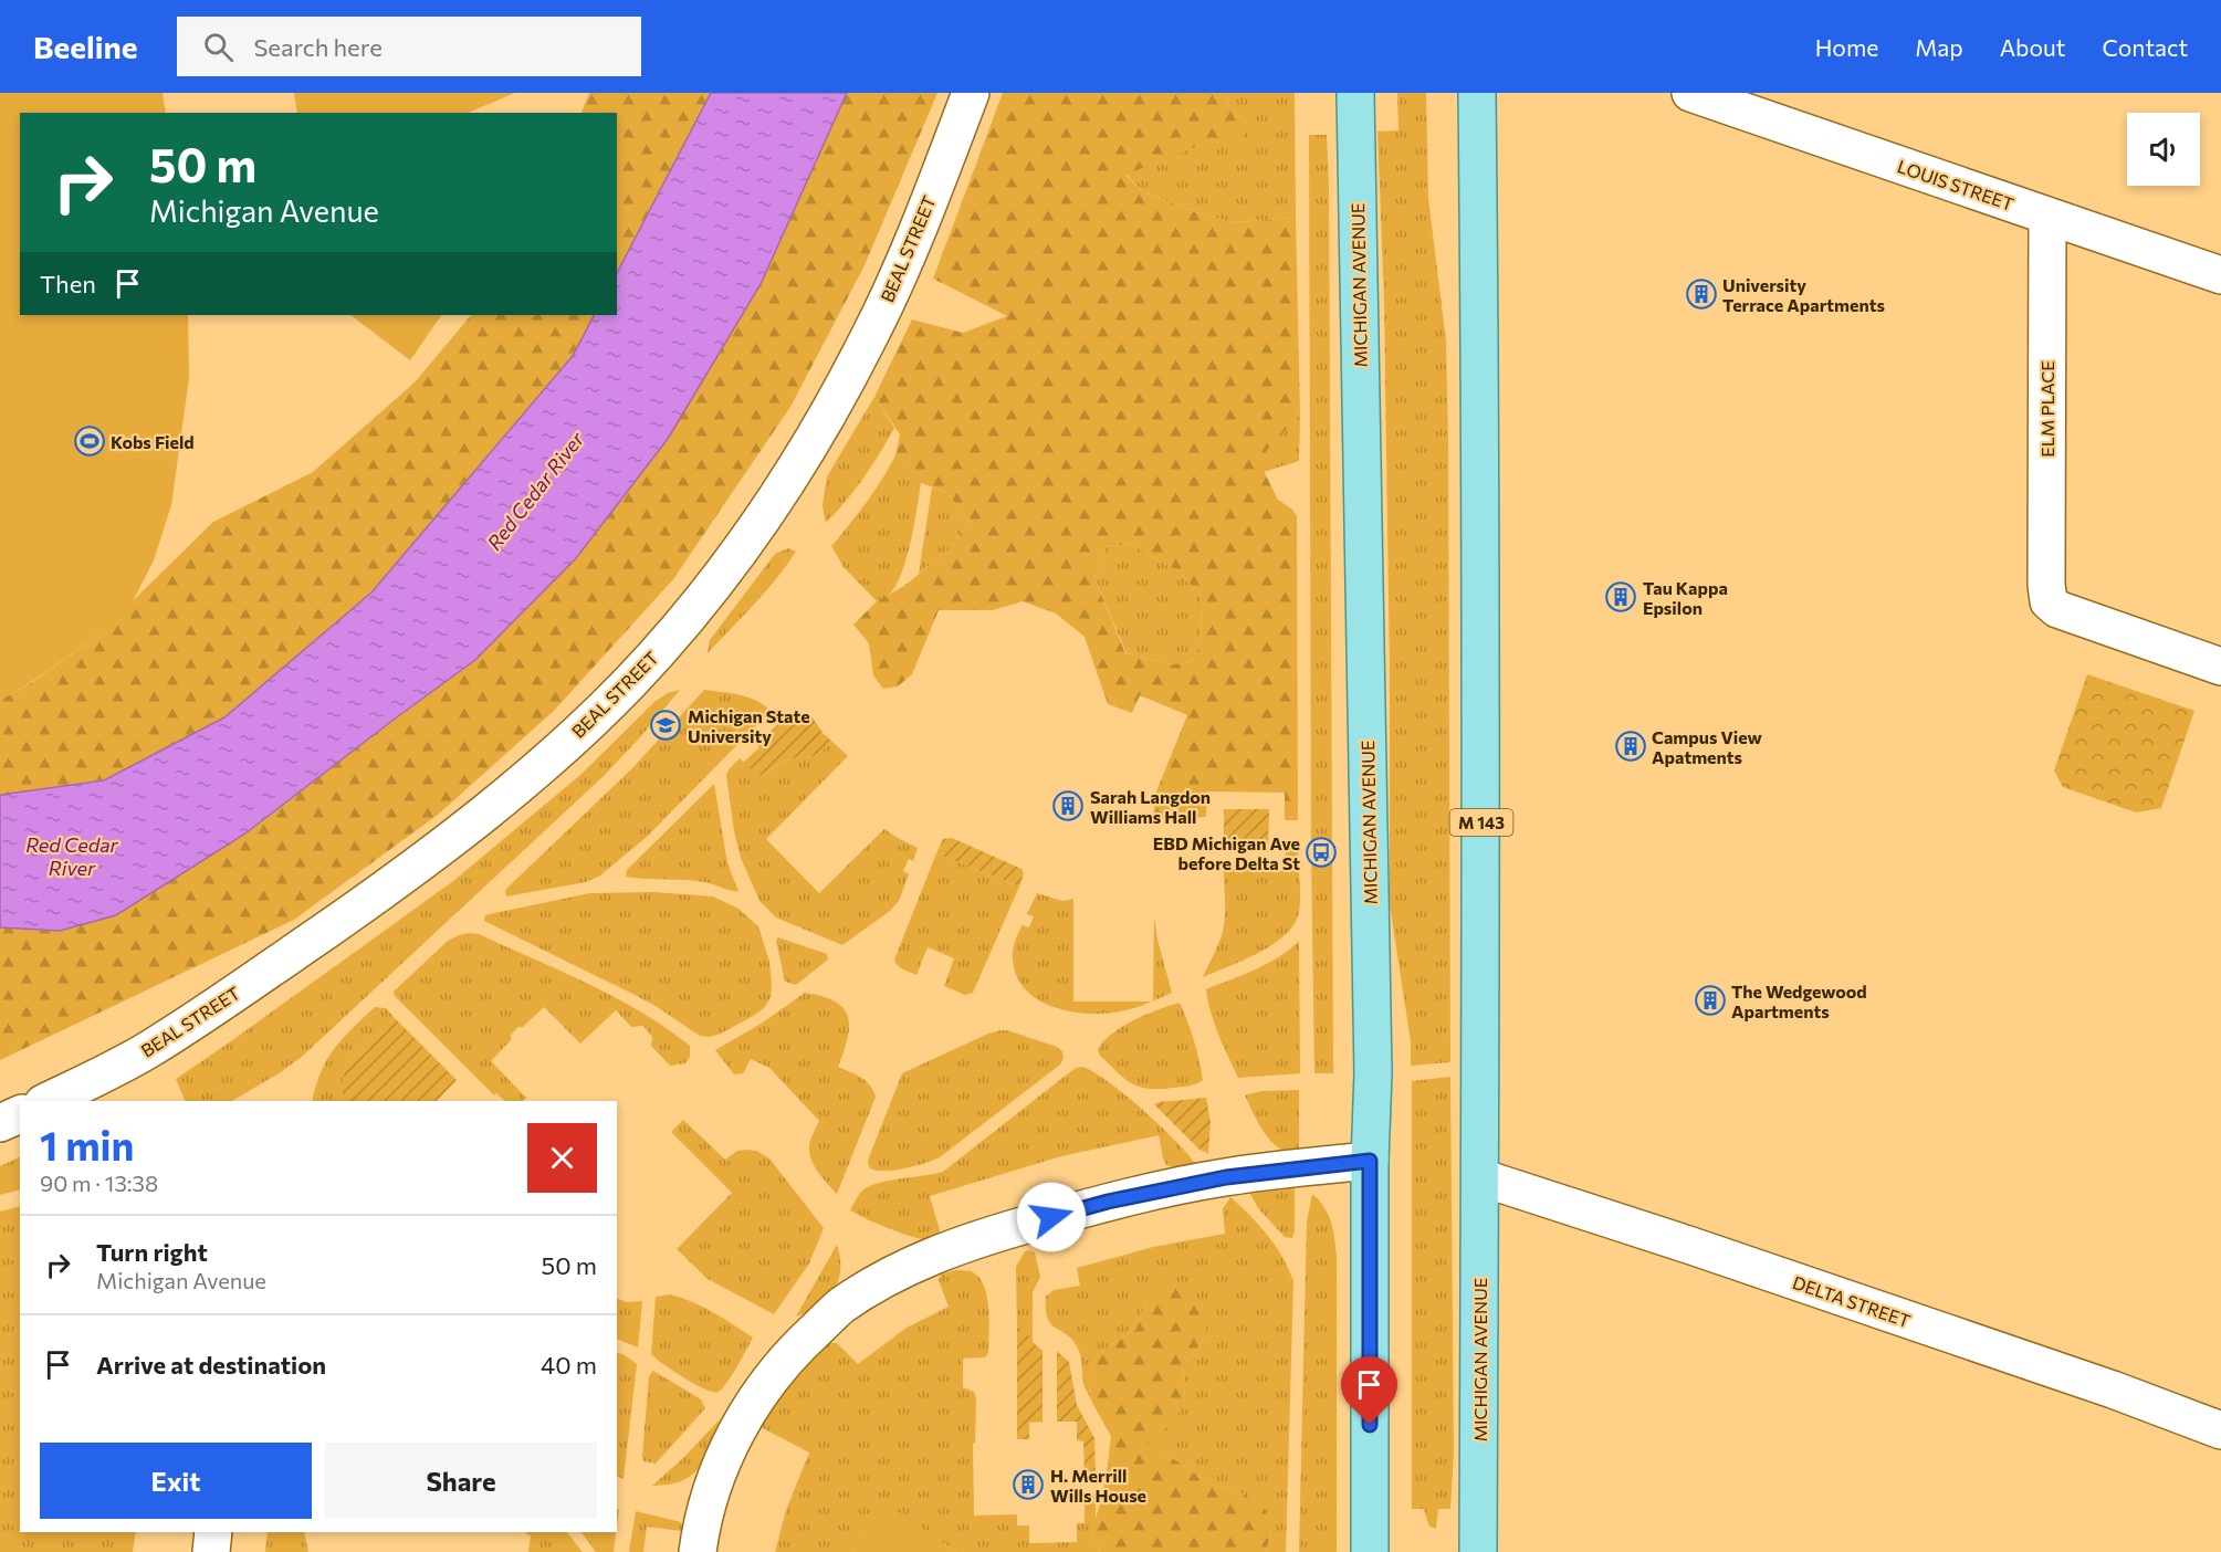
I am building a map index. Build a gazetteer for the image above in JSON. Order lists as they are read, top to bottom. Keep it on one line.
{"streets":{"main road":["MICHIGAN AVENUE","M 143"],"street":["LOUIS STREET","BEAL STREET","ELM PLACE","DELTA STREET"]},"crossings":[["LOUIS STREET","ELM PLACE"],["MICHIGAN AVENUE","DELTA STREET"]],"water":["Red Cedar River"],"places":{"building":["University Terrace Apartments","Tau Kappa Epsilon","Campus View Apatments","Sarah Langdon Williams Hall","The Wedgewood Apartments","H. Merrill Wills House"],"sports":["Kobs Field"],"school or university":["Michigan State University"],"bus stop":["EBD Michigan Ave before Delta St"]},"page":{"header":"Beeline","search":"Search here","nav":["Home","Map","About","Contact"],"turn":["50 m","Michigan Avenue"],"then":"Then","heading":["1 min","90 m · 13:38"],"list":[{"name":"Turn right","note":"Michigan Avenue","value":"50 m"},{"name":"Arrive at destination","value":"40 m"}],"buttons":["Exit","Share"]}}
